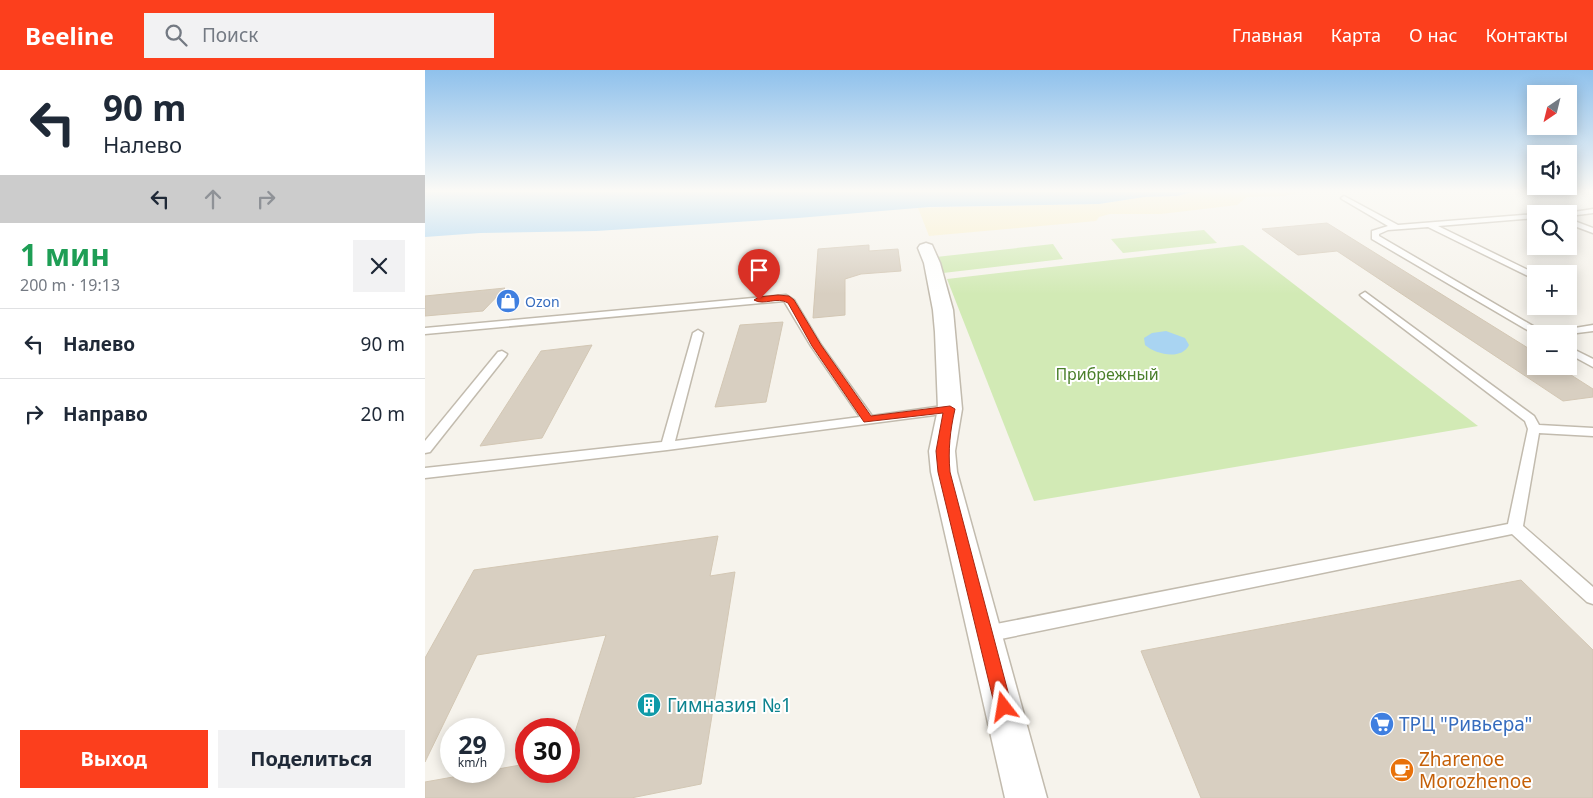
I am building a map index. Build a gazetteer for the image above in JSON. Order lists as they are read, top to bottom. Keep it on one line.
{"parks":["Прибрежный"],"places":{"shop":["Ozon"],"building":["Гимназия №1"],"supermarket":["ТРЦ \"Ривьера\""],"cafe":["Zharenoe Morozhenoe"]},"north":"bottom left","page":{"header":"Beeline","search":"Поиск","nav":["Главная","Карта","О нас","Контакты"],"turn":["90 m","Налево"],"map_buttons":["+","−"],"heading":["1 мин","200 m · 19:13"],"list":[{"name":"Налево","value":"90 m"},{"name":"Направо","value":"20 m"}],"speed":"29 km/h","limit":"30","buttons":["Выход","Поделиться"]}}
